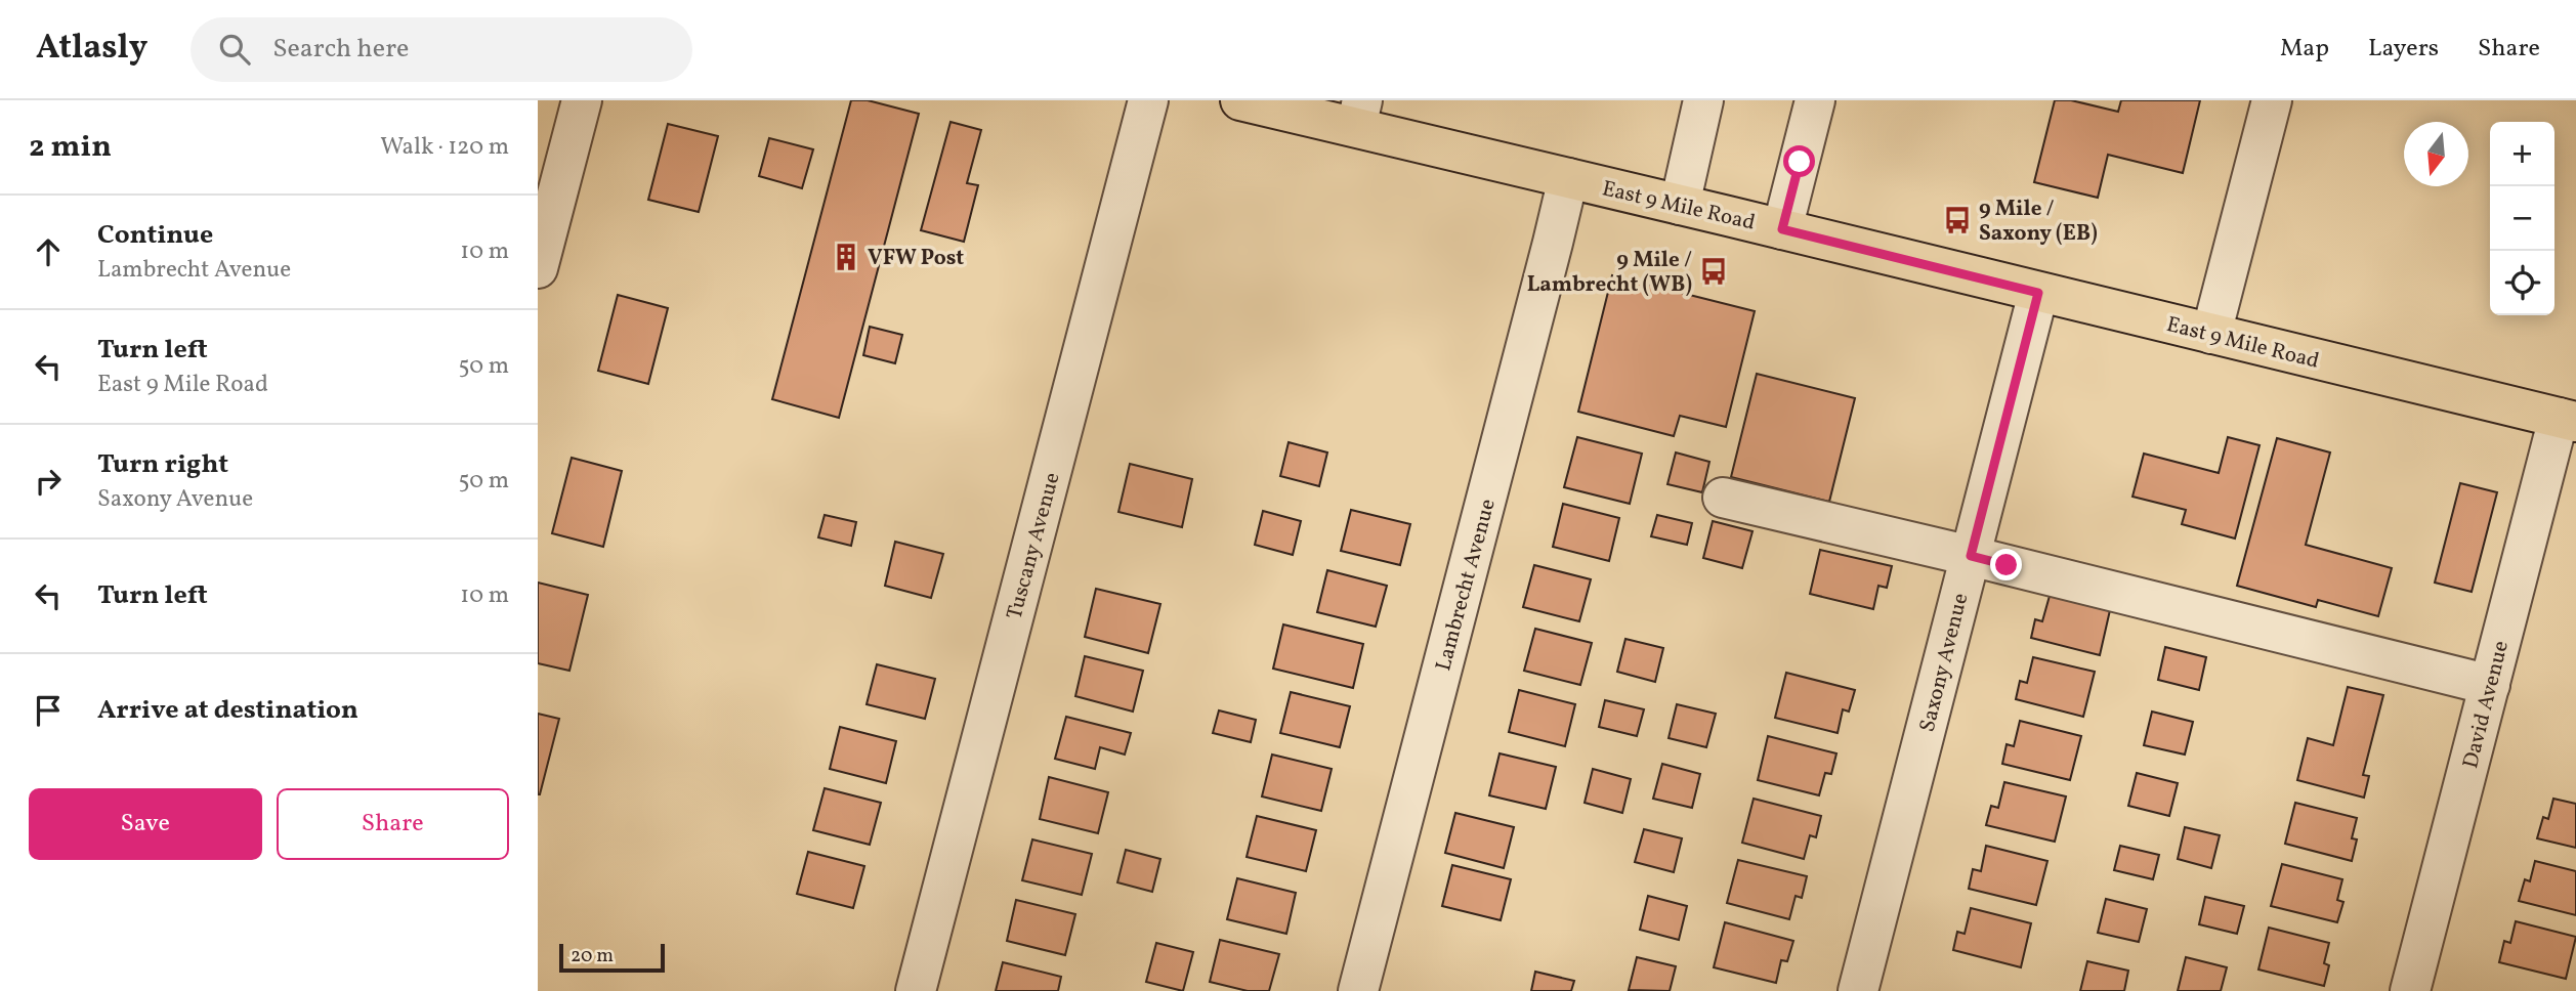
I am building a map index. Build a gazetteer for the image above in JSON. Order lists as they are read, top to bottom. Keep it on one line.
{"streets":{"main road":["East 9 Mile Road"],"street":["Tuscany Avenue","Lambrecht Avenue","Saxony Avenue","David Avenue"]},"crossings":[["East 9 Mile Road","Lambrecht Avenue"],["East 9 Mile Road","Saxony Avenue"],["East 9 Mile Road","David Avenue"]],"places":{"bus stop":["9 Mile / Saxony (EB)","9 Mile / Lambrecht (WB)"],"building":["VFW Post"]},"scale_bar":"20 m","north":"bottom","page":{"header":"Atlasly","search":"Search here","nav":["Map","Layers","Share"],"heading":["2 min","Walk · 120 m"],"map_buttons":["+","−"],"list":[["Continue","Lambrecht Avenue","10 m"],["Turn left","East 9 Mile Road","50 m"],["Turn right","Saxony Avenue","50 m"],["Turn left","10 m"],"Arrive at destination"],"buttons":["Save","Share"],"scale":"20 m"}}
